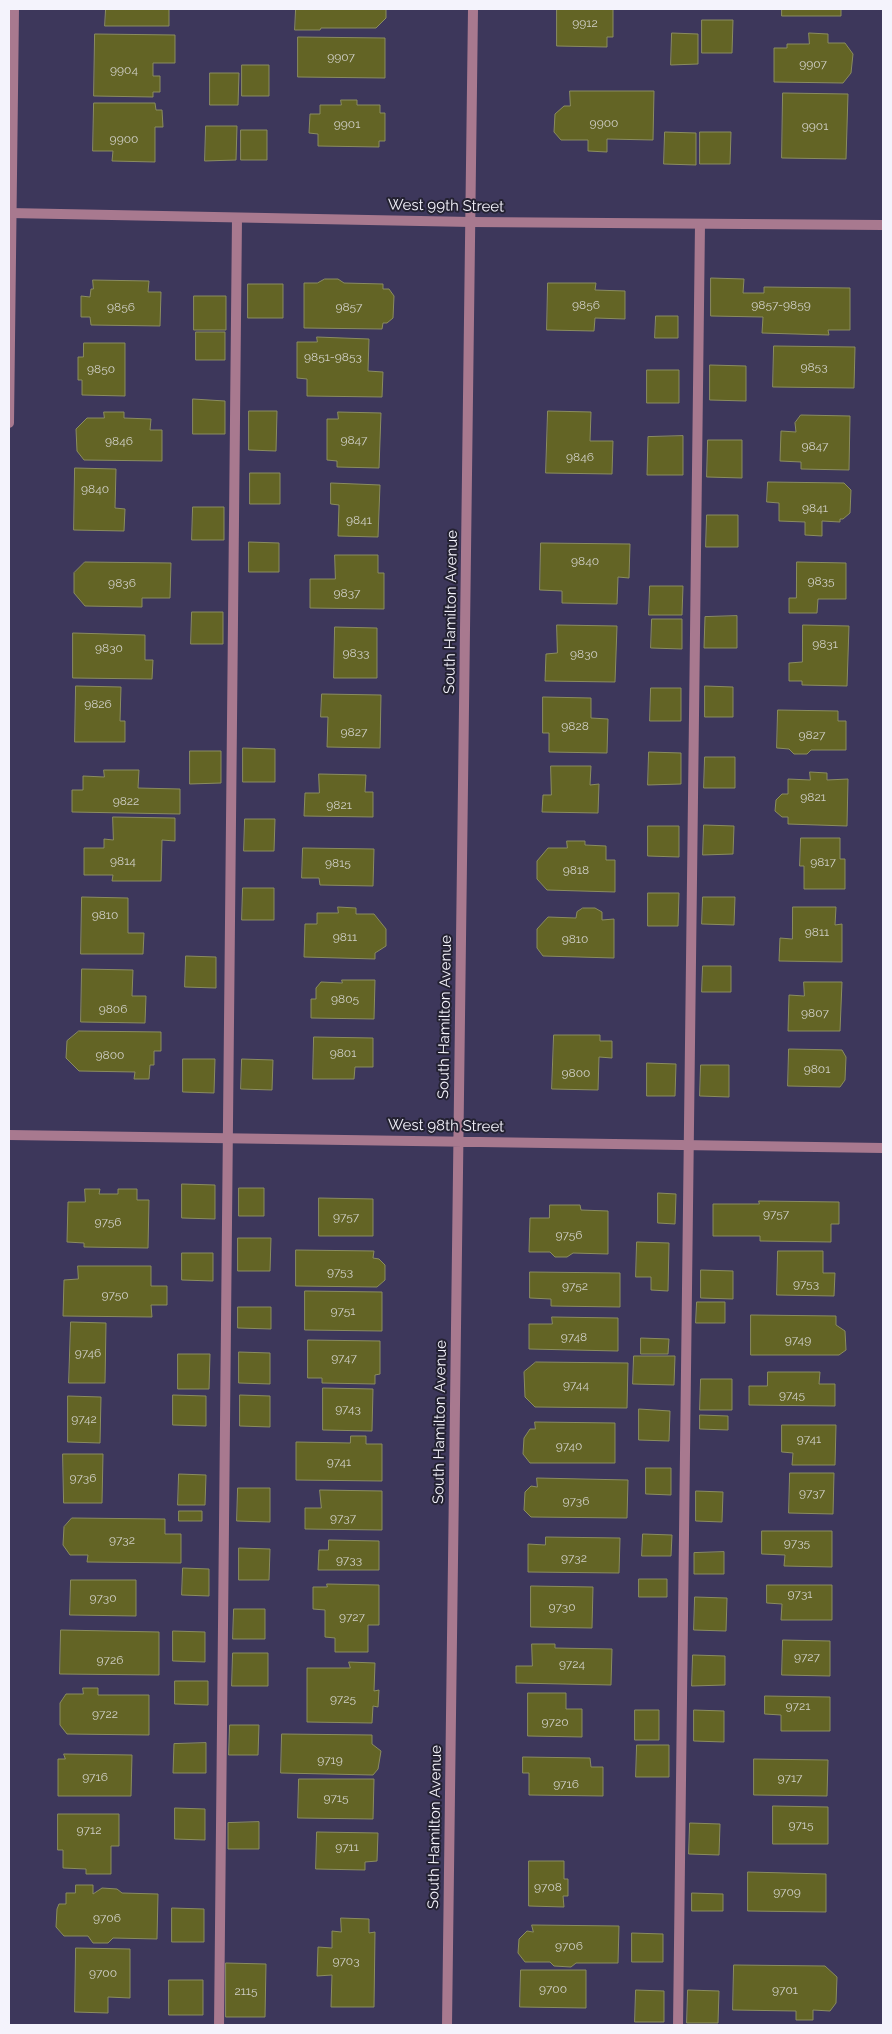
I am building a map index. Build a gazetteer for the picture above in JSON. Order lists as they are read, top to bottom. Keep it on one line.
{"streets":{"street":["West 99th Street","South Hamilton Avenue","West 98th Street"]},"crossings":[["West 99th Street","South Hamilton Avenue"],["South Hamilton Avenue","West 98th Street"]],"house_numbers":["9912","9907","9907","9904","9900","9901","9901","9900","9856","9857-9859","9856","9857","9851-9853","9853","9850","9847","9846","9847","9846","9840","9841","9841","9840","9835","9836","9837","9831","9830","9833","9830","9826","9828","9827","9827","9821","9822","9821","9814","9817","9815","9818","9810","9811","9811","9810","9805","9806","9807","9801","9800","9801","9800","9757","9757","9756","9756","9753","9753","9752","9750","9751","9748","9749","9746","9747","9744","9745","9743","9742","9741","9740","9741","9736","9737","9736","9737","9732","9735","9732","9733","9731","9730","9730","9727","9727","9726","9724","9725","9721","9722","9720","9719","9716","9717","9716","9715","9715","9712","9711","9708","9709","9706","9706","9703","9700","9700","9701","2115"]}
